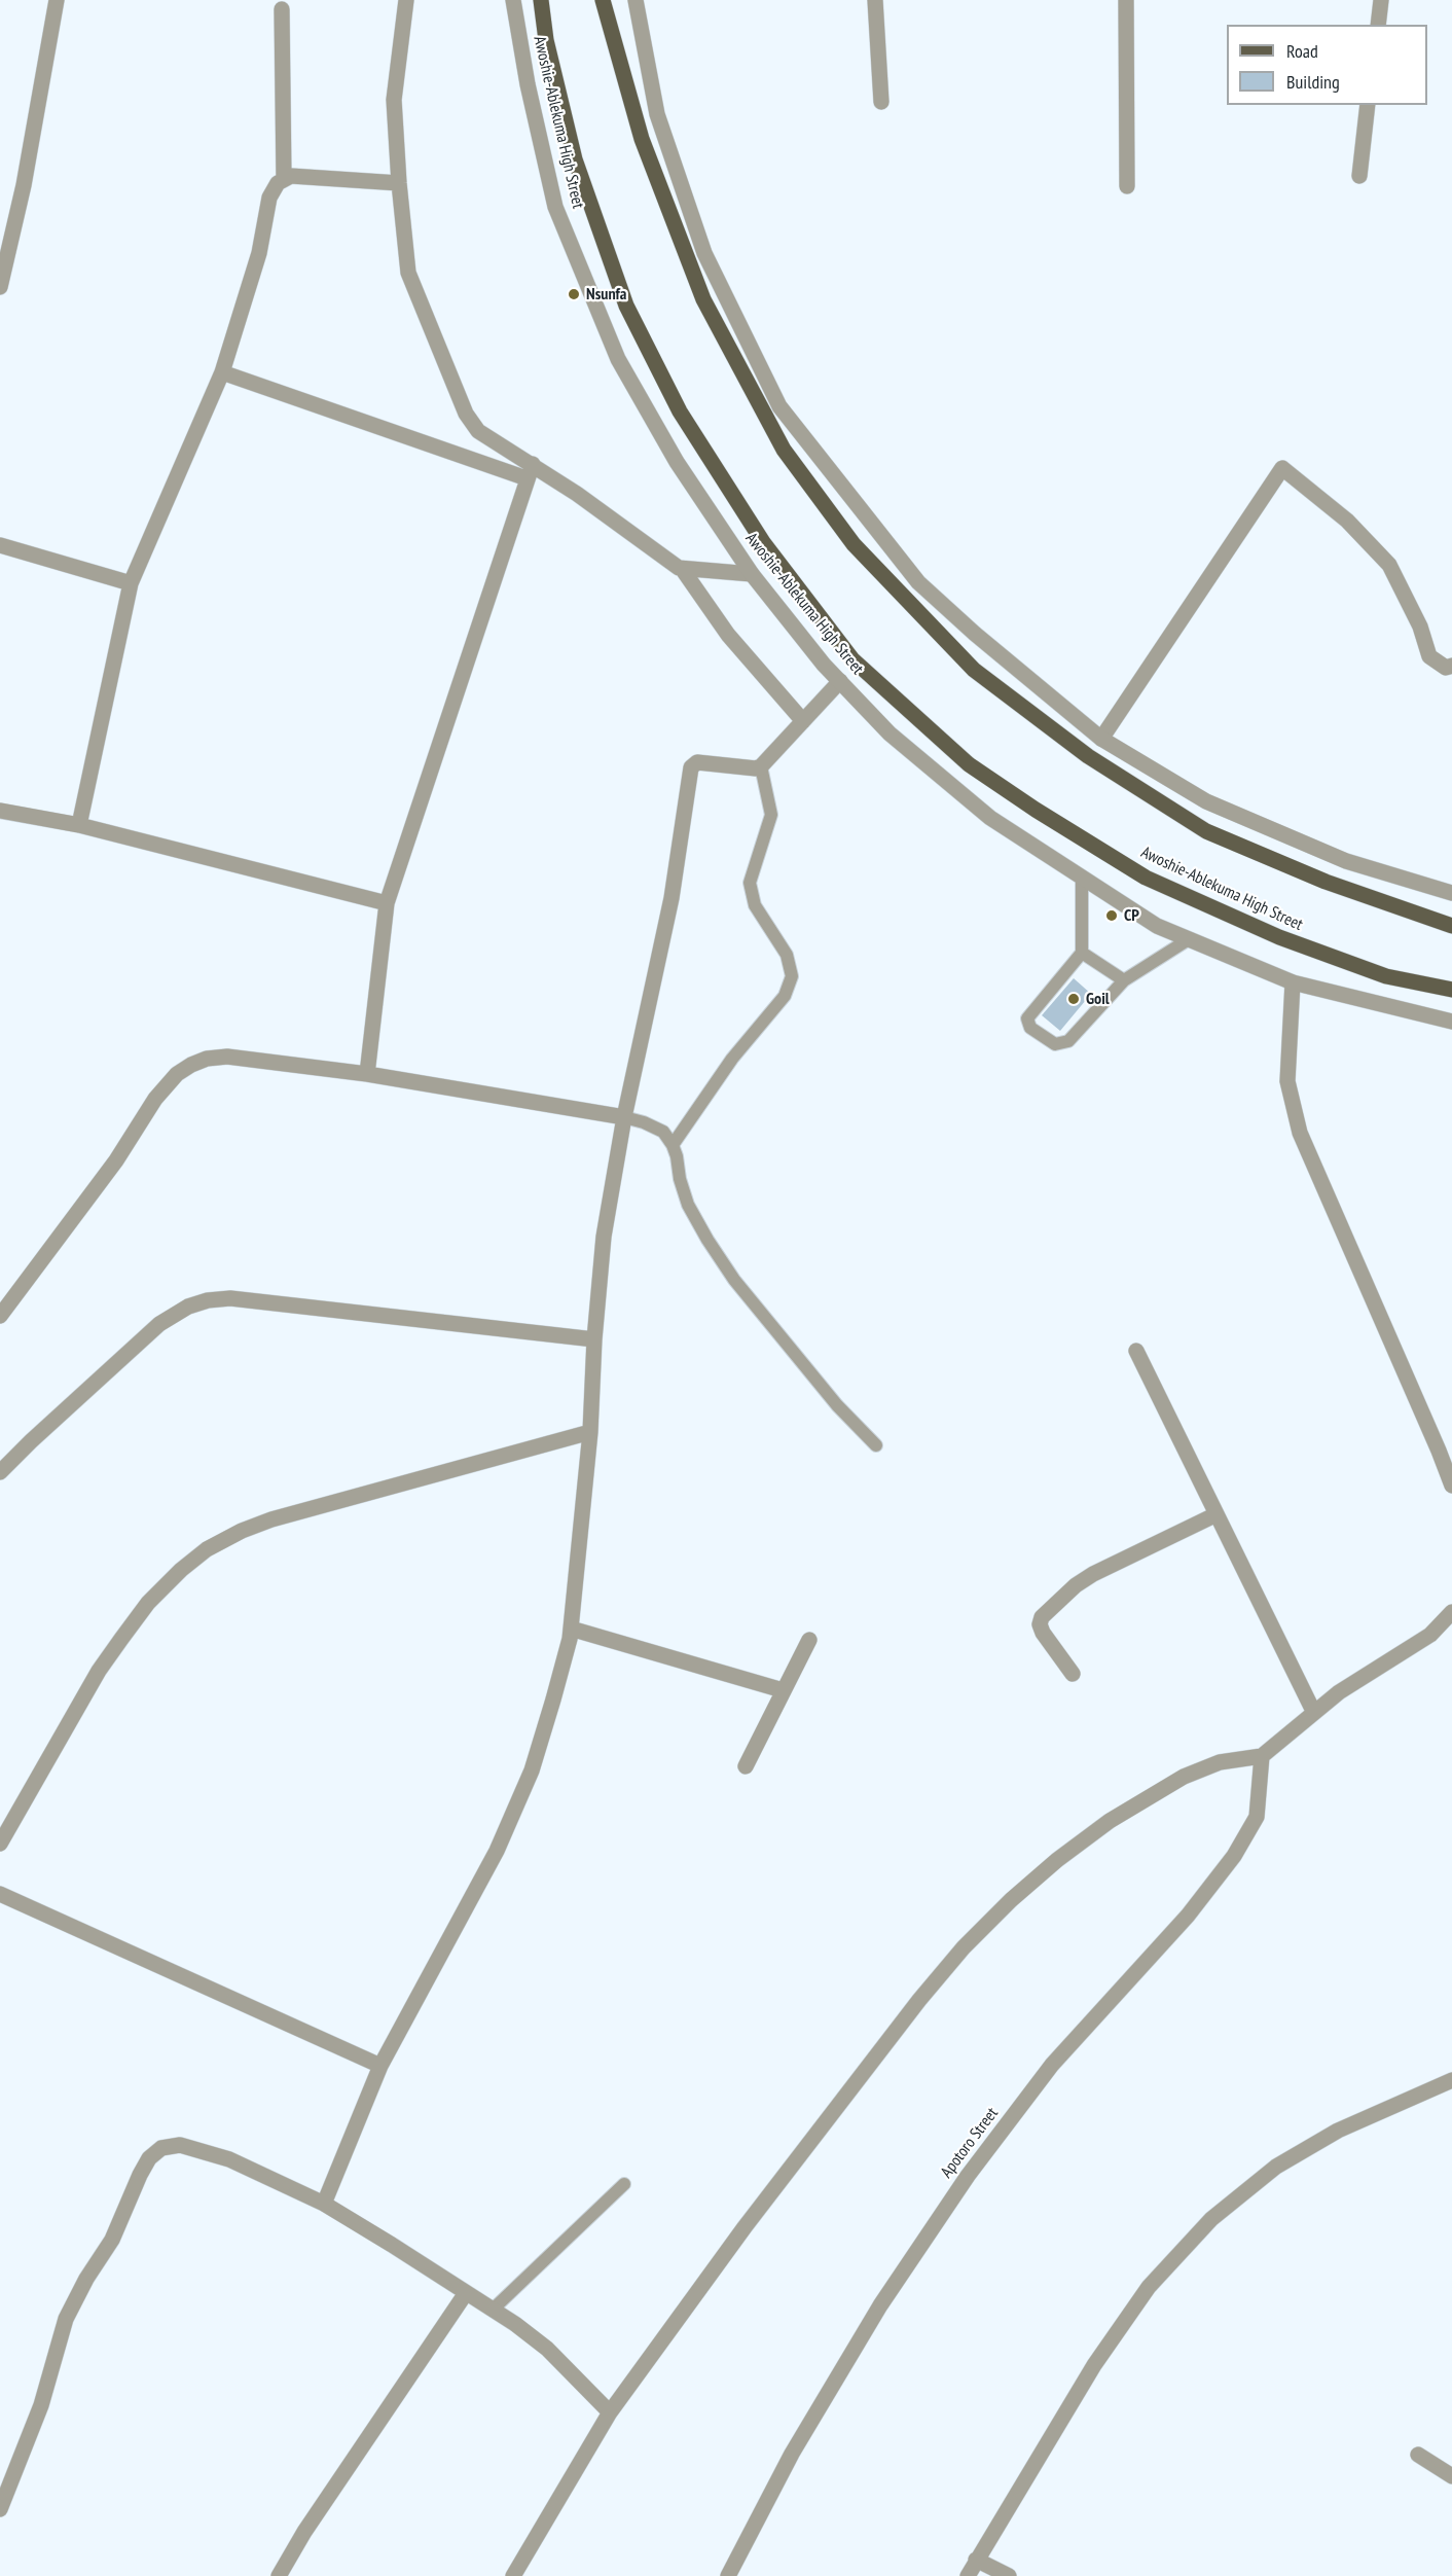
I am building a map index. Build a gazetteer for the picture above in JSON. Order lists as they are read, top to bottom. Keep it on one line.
{"streets":{"main road":["Awoshie-Ablekuma High Street"],"street":["Apotoro Street"]},"places":["Nsunfa","CP","Goil"],"legend":["Road","Building"]}
